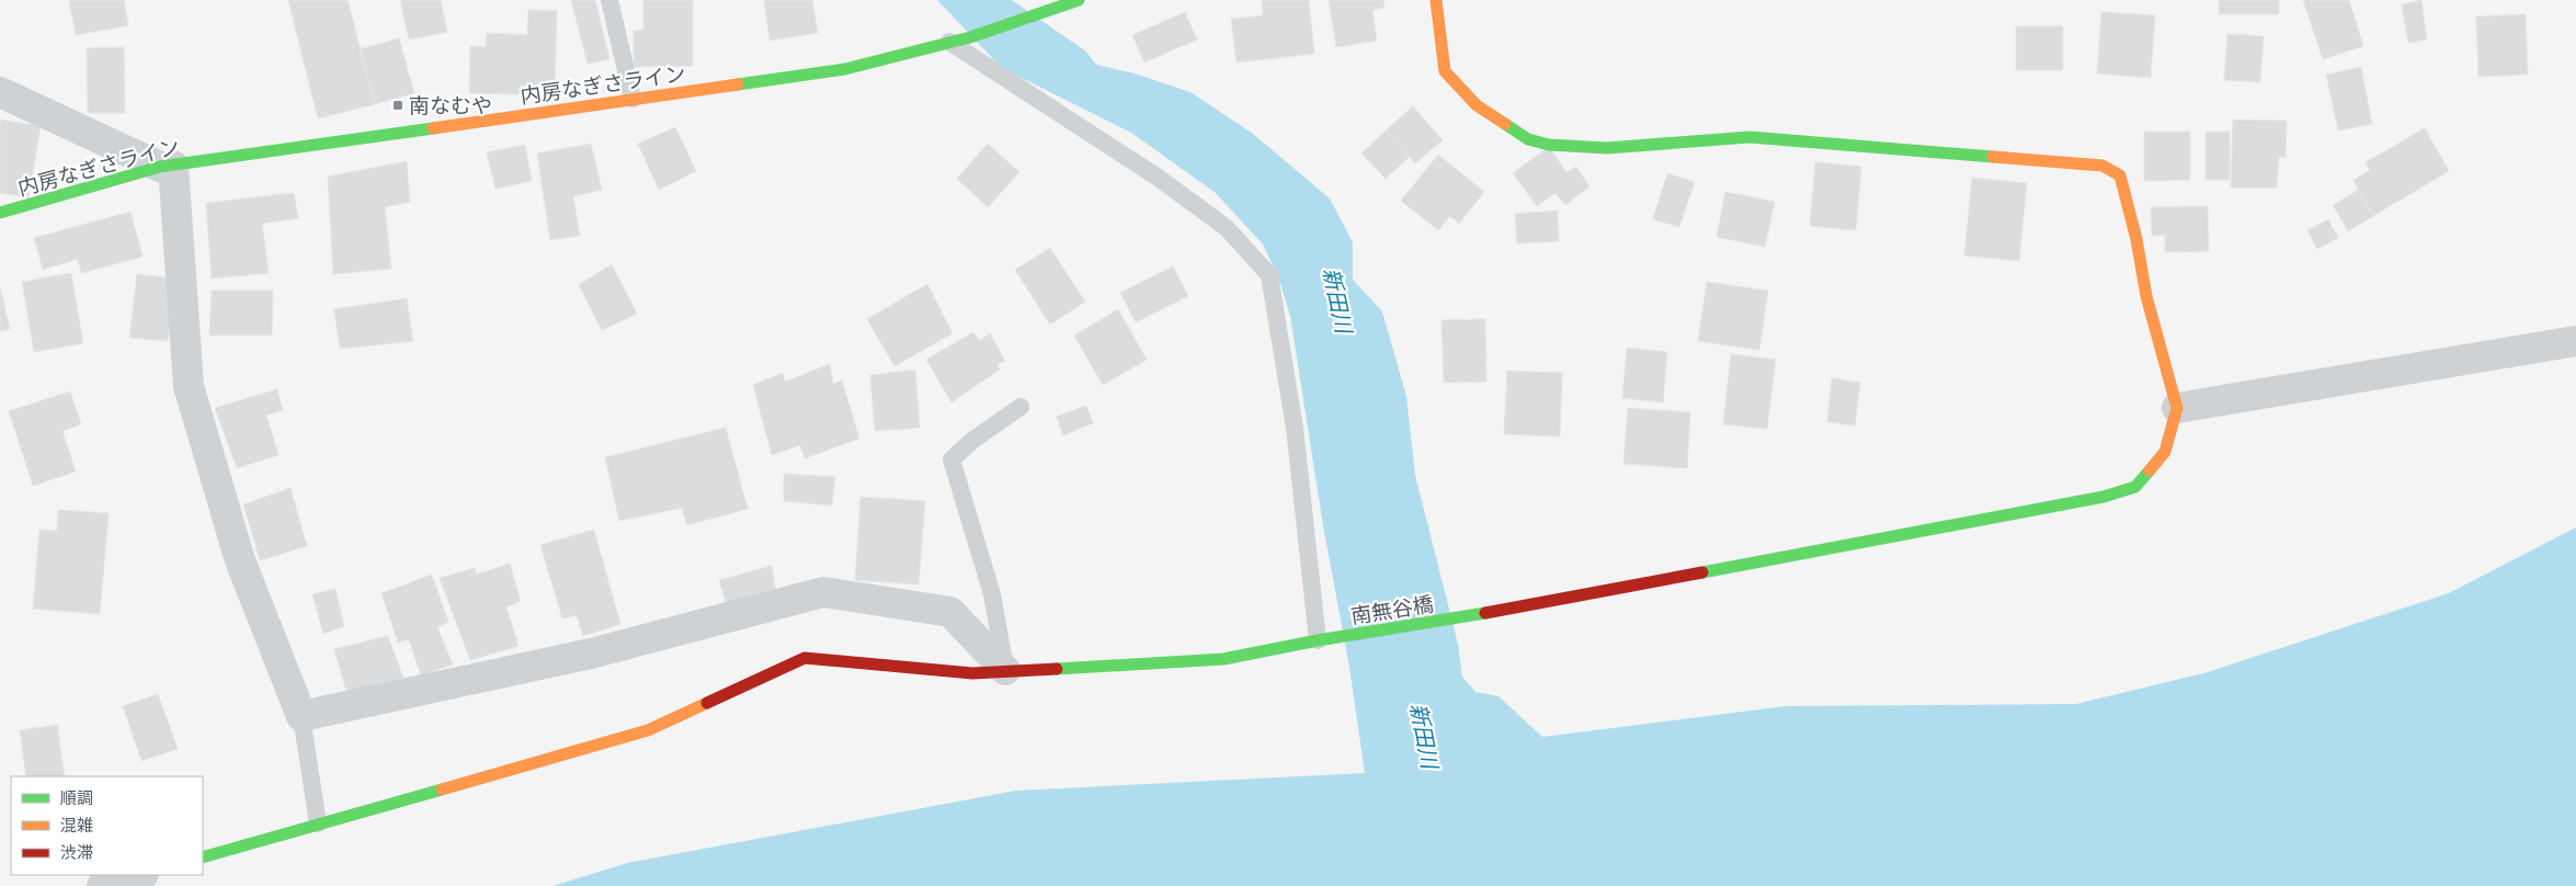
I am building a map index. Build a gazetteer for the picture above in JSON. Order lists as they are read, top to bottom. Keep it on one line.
{"streets":{"main road":["内房なぎさライン","南無谷橋"]},"water":["新田川"],"places":{"transit":["南なむや"]},"legend":["順調","混雑","渋滞"]}
